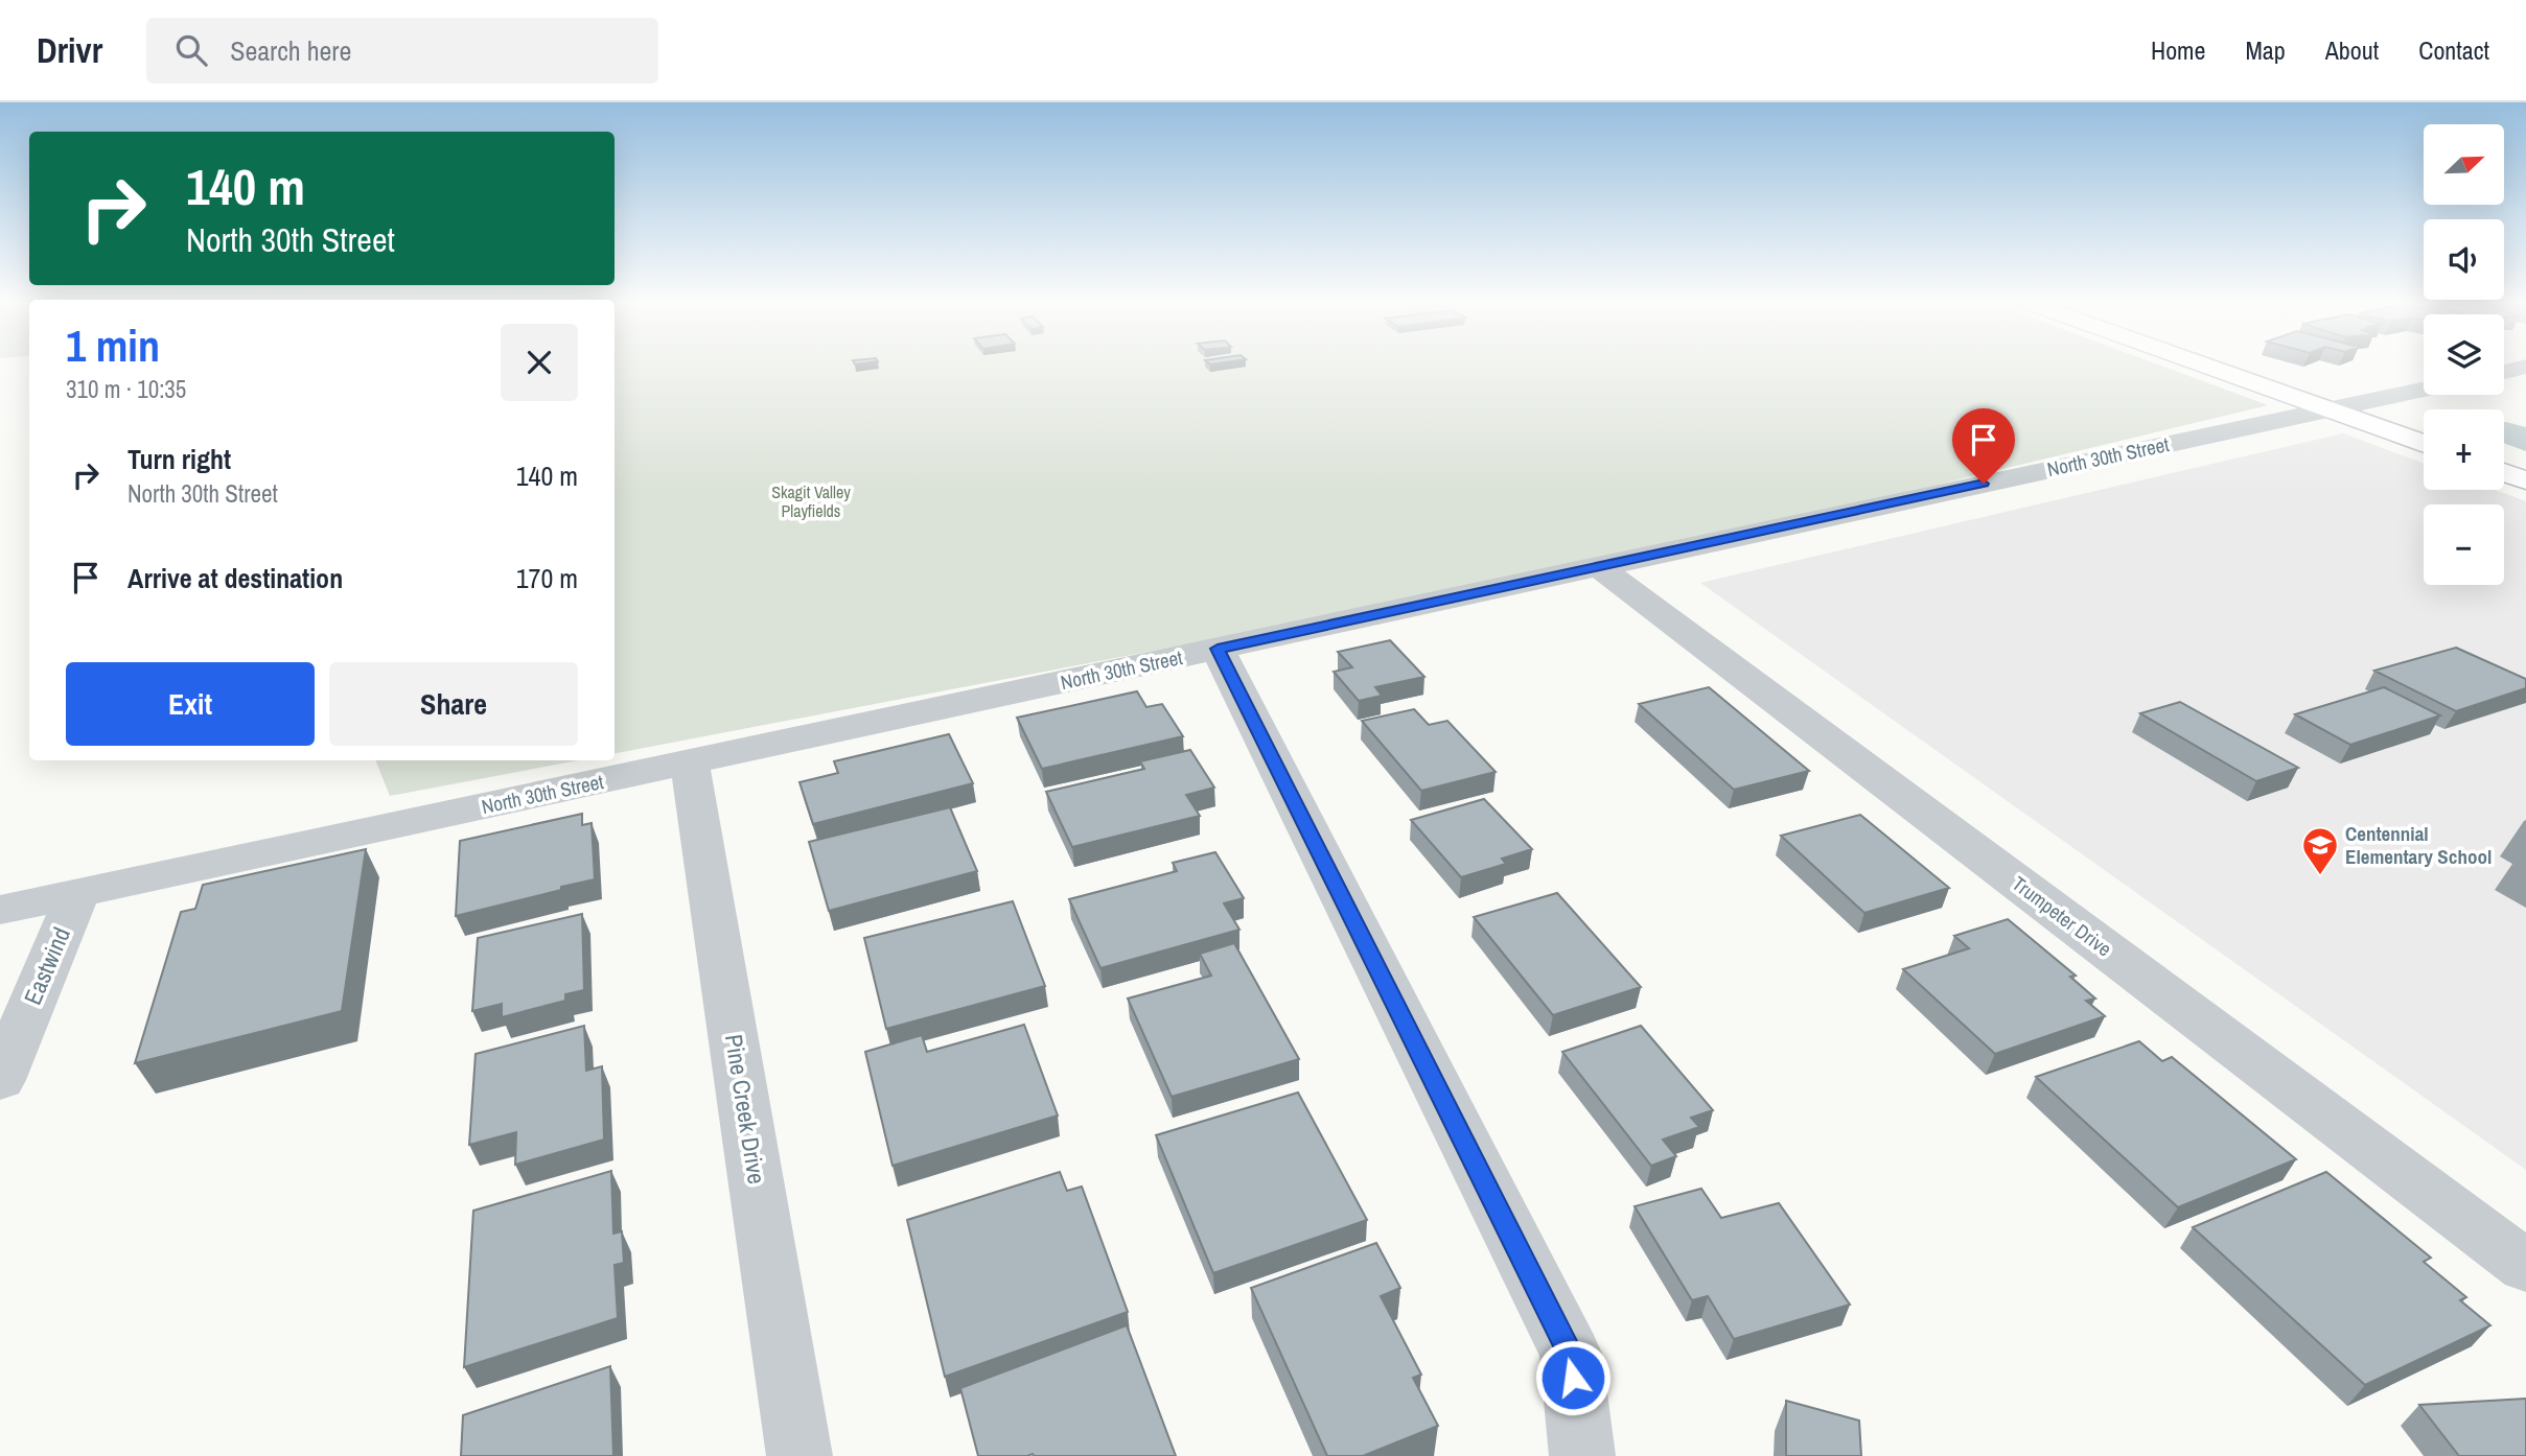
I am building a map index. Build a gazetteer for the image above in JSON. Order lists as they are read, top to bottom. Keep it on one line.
{"streets":{"street":["North 30th Street","Trumpeter Drive","Eastwind","Pine Creek Drive"]},"crossings":[["North 30th Street","Trumpeter Drive"],["North 30th Street","Eastwind"],["North 30th Street","Pine Creek Drive"]],"parks":["Skagit Valley Playfields"],"places":{"school or university":["Centennial Elementary School"]},"north":"top right","page":{"header":"Drivr","search":"Search here","nav":["Home","Map","About","Contact"],"map_buttons":["+","−"],"turn":["140 m","North 30th Street"],"heading":["1 min","310 m · 10:35"],"list":[{"name":"Turn right","note":"North 30th Street","value":"140 m"},{"name":"Arrive at destination","value":"170 m"}],"buttons":["Exit","Share"]}}
